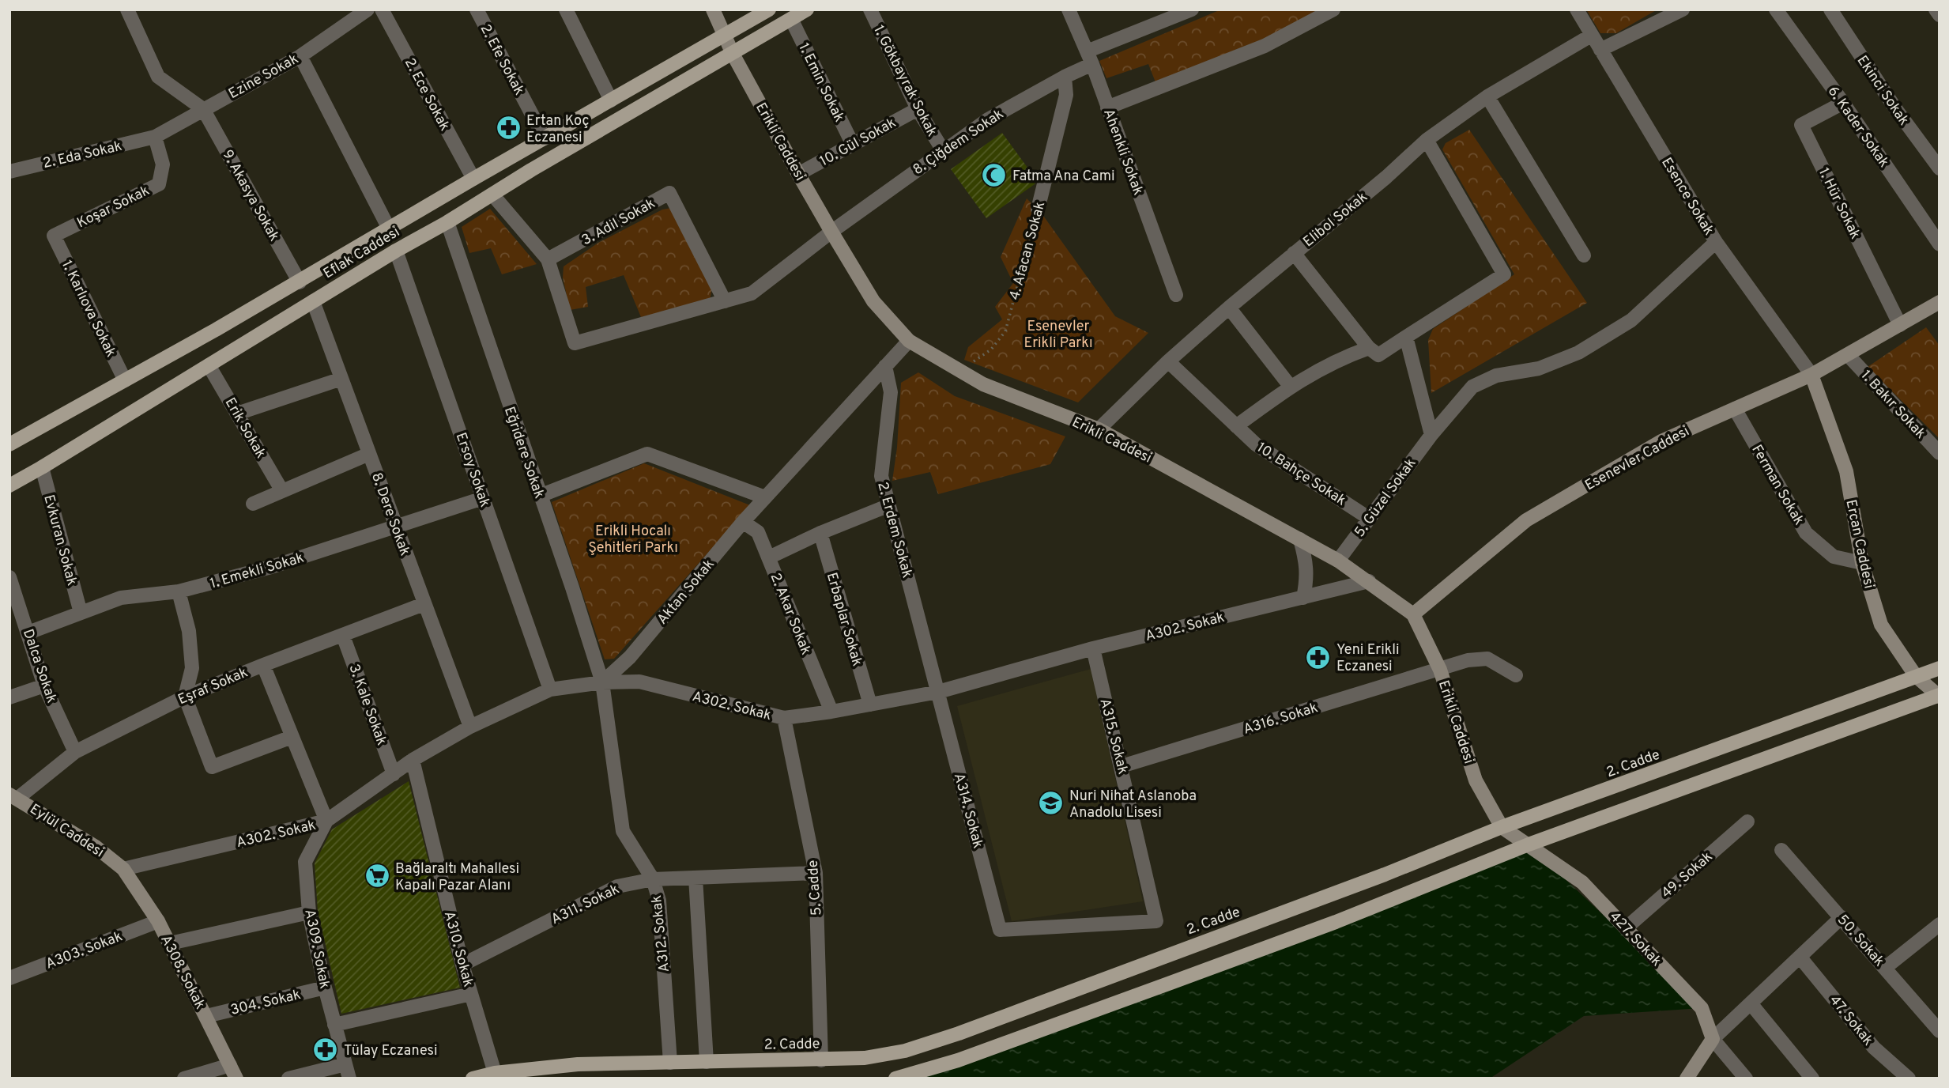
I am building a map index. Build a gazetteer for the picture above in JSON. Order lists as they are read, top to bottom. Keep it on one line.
{"streets":{"main road":["Erikli Caddesi","Eflak Caddesi","Esenevler Caddesi","Ercan Caddesi","2. Cadde","Eylül Caddesi","427. Sokak","A308. Sokak"],"street":["2. Efe Sokak","Ezine Sokak","1. Gökbayrak Sokak","1. Emin Sokak","Ekinci Sokak","2. Ece Sokak","6. Kader Sokak","10. Gül Sokak","8. Çiğdem Sokak","Ahenkli Sokak","2. Eda Sokak","9. Akasya Sokak","Esence Sokak","1. Hür Sokak","Koşar Sokak","Elibol Sokak","3. Adil Sokak","4. Afacan Sokak","1. Karlıova Sokak","1. Bakır Sokak","Erik Sokak","Eğridere Sokak","Ersoy Sokak","10. Bahçe Sokak","Ferman Sokak","5. Güzel Sokak","8. Dere Sokak","2. Erdem Sokak","Evkuran Sokak","1. Emekli Sokak","Aktan Sokak","2. Akar Sokak","Erbaplar Sokak","A302. Sokak","Dalca Sokak","Eşraf Sokak","3. Kale Sokak","A316. Sokak","A315. Sokak","A314. Sokak","49. Sokak","5. Cadde","A311. Sokak","A312. Sokak","50. Sokak","A309. Sokak","A310. Sokak","A303. Sokak","304. Sokak","47. Sokak"]},"crossings":[["2. Efe Sokak","Eflak Caddesi"],["Ezine Sokak","2. Eda Sokak"],["Ezine Sokak","9. Akasya Sokak"],["Ezine Sokak","Koşar Sokak"],["1. Gökbayrak Sokak","10. Gül Sokak"],["1. Gökbayrak Sokak","8. Çiğdem Sokak"],["1. Emin Sokak","10. Gül Sokak"],["1. Emin Sokak","Eflak Caddesi"],["2. Ece Sokak","Eflak Caddesi"],["6. Kader Sokak","1. Hür Sokak"],["Erikli Caddesi","10. Gül Sokak"],["Erikli Caddesi","8. Çiğdem Sokak"],["Erikli Caddesi","Elibol Sokak"],["Erikli Caddesi","4. Afacan Sokak"],["Erikli Caddesi","Eflak Caddesi"],["Erikli Caddesi","Esenevler Caddesi"],["Erikli Caddesi","5. Güzel Sokak"],["Erikli Caddesi","Aktan Sokak"],["Erikli Caddesi","A302. Sokak"],["Erikli Caddesi","A316. Sokak"],["Erikli Caddesi","2. Cadde"],["Erikli Caddesi","427. Sokak"],["8. Çiğdem Sokak","Ahenkli Sokak"],["8. Çiğdem Sokak","4. Afacan Sokak"],["2. Eda Sokak","Koşar Sokak"],["9. Akasya Sokak","Eflak Caddesi"],["Esence Sokak","Elibol Sokak"],["Esence Sokak","Esenevler Caddesi"],["Esence Sokak","5. Güzel Sokak"],["Esence Sokak","Ercan Caddesi"],["1. Hür Sokak","Esenevler Caddesi"],["Koşar Sokak","1. Karlıova Sokak"],["Elibol Sokak","10. Bahçe Sokak"],["Eflak Caddesi","1. Karlıova Sokak"],["Eflak Caddesi","Erik Sokak"],["Eflak Caddesi","Eğridere Sokak"],["Eflak Caddesi","Ersoy Sokak"],["Eflak Caddesi","8. Dere Sokak"],["Eflak Caddesi","Evkuran Sokak"],["1. Bakır Sokak","Esenevler Caddesi"],["Eğridere Sokak","Aktan Sokak"],["Eğridere Sokak","A302. Sokak"],["Eğridere Sokak","A312. Sokak"],["Esenevler Caddesi","Ferman Sokak"],["Esenevler Caddesi","Ercan Caddesi"],["Ersoy Sokak","1. Emekli Sokak"],["Ersoy Sokak","A302. Sokak"],["10. Bahçe Sokak","5. Güzel Sokak"],["Ferman Sokak","Ercan Caddesi"],["8. Dere Sokak","1. Emekli Sokak"],["8. Dere Sokak","A302. Sokak"],["8. Dere Sokak","Eşraf Sokak"],["2. Erdem Sokak","Aktan Sokak"],["2. Erdem Sokak","A302. Sokak"],["2. Erdem Sokak","A314. Sokak"],["Evkuran Sokak","1. Emekli Sokak"],["Ercan Caddesi","2. Cadde"],["1. Emekli Sokak","Dalca Sokak"],["Aktan Sokak","2. Akar Sokak"],["Aktan Sokak","A302. Sokak"],["Aktan Sokak","A312. Sokak"],["2. Akar Sokak","A302. Sokak"],["Erbaplar Sokak","A302. Sokak"],["A302. Sokak","3. Kale Sokak"],["A302. Sokak","A315. Sokak"],["A302. Sokak","A314. Sokak"],["A302. Sokak","Eylül Caddesi"],["A302. Sokak","5. Cadde"],["A302. Sokak","A312. Sokak"],["A302. Sokak","A309. Sokak"],["A302. Sokak","A310. Sokak"],["A302. Sokak","A308. Sokak"],["Dalca Sokak","Eşraf Sokak"],["Eşraf Sokak","3. Kale Sokak"],["Eşraf Sokak","Eylül Caddesi"],["A316. Sokak","A315. Sokak"],["A315. Sokak","A314. Sokak"],["2. Cadde","5. Cadde"],["2. Cadde","A312. Sokak"],["2. Cadde","427. Sokak"],["2. Cadde","A310. Sokak"],["Eylül Caddesi","A308. Sokak"],["49. Sokak","427. Sokak"],["5. Cadde","A311. Sokak"],["A311. Sokak","A312. Sokak"],["A311. Sokak","A310. Sokak"],["A309. Sokak","304. Sokak"],["A303. Sokak","A308. Sokak"],["A308. Sokak","304. Sokak"]],"parks":["Esenevler Erikli Parkı","Erikli Hocalı Şehitleri Parkı"],"places":{"pharmacy":["Ertan Koç Eczanesi","Yeni Erikli Eczanesi","Tülay Eczanesi"],"mosque":["Fatma Ana Cami"],"school or university":["Nuri Nihat Aslanoba Anadolu Lisesi"],"supermarket":["Bağlaraltı Mahallesi Kapalı Pazar Alanı"]}}
